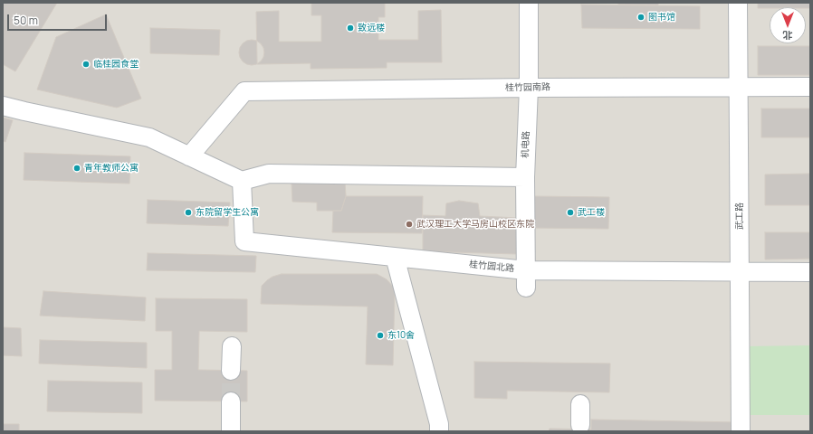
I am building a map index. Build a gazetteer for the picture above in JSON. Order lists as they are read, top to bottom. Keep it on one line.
{"streets":{"street":["桂竹园南路","机电路","武工路","桂竹园北路"]},"crossings":[["桂竹园南路","机电路"],["桂竹园南路","武工路"],["机电路","桂竹园北路"],["武工路","桂竹园北路"]],"places":["图书馆","致远楼","临桂园食堂","青年教师公寓","东院留学生公寓","武工楼","武汉理工大学马房山校区东院","东10舍"],"scale_bar":"50 m","north":"bottom"}
